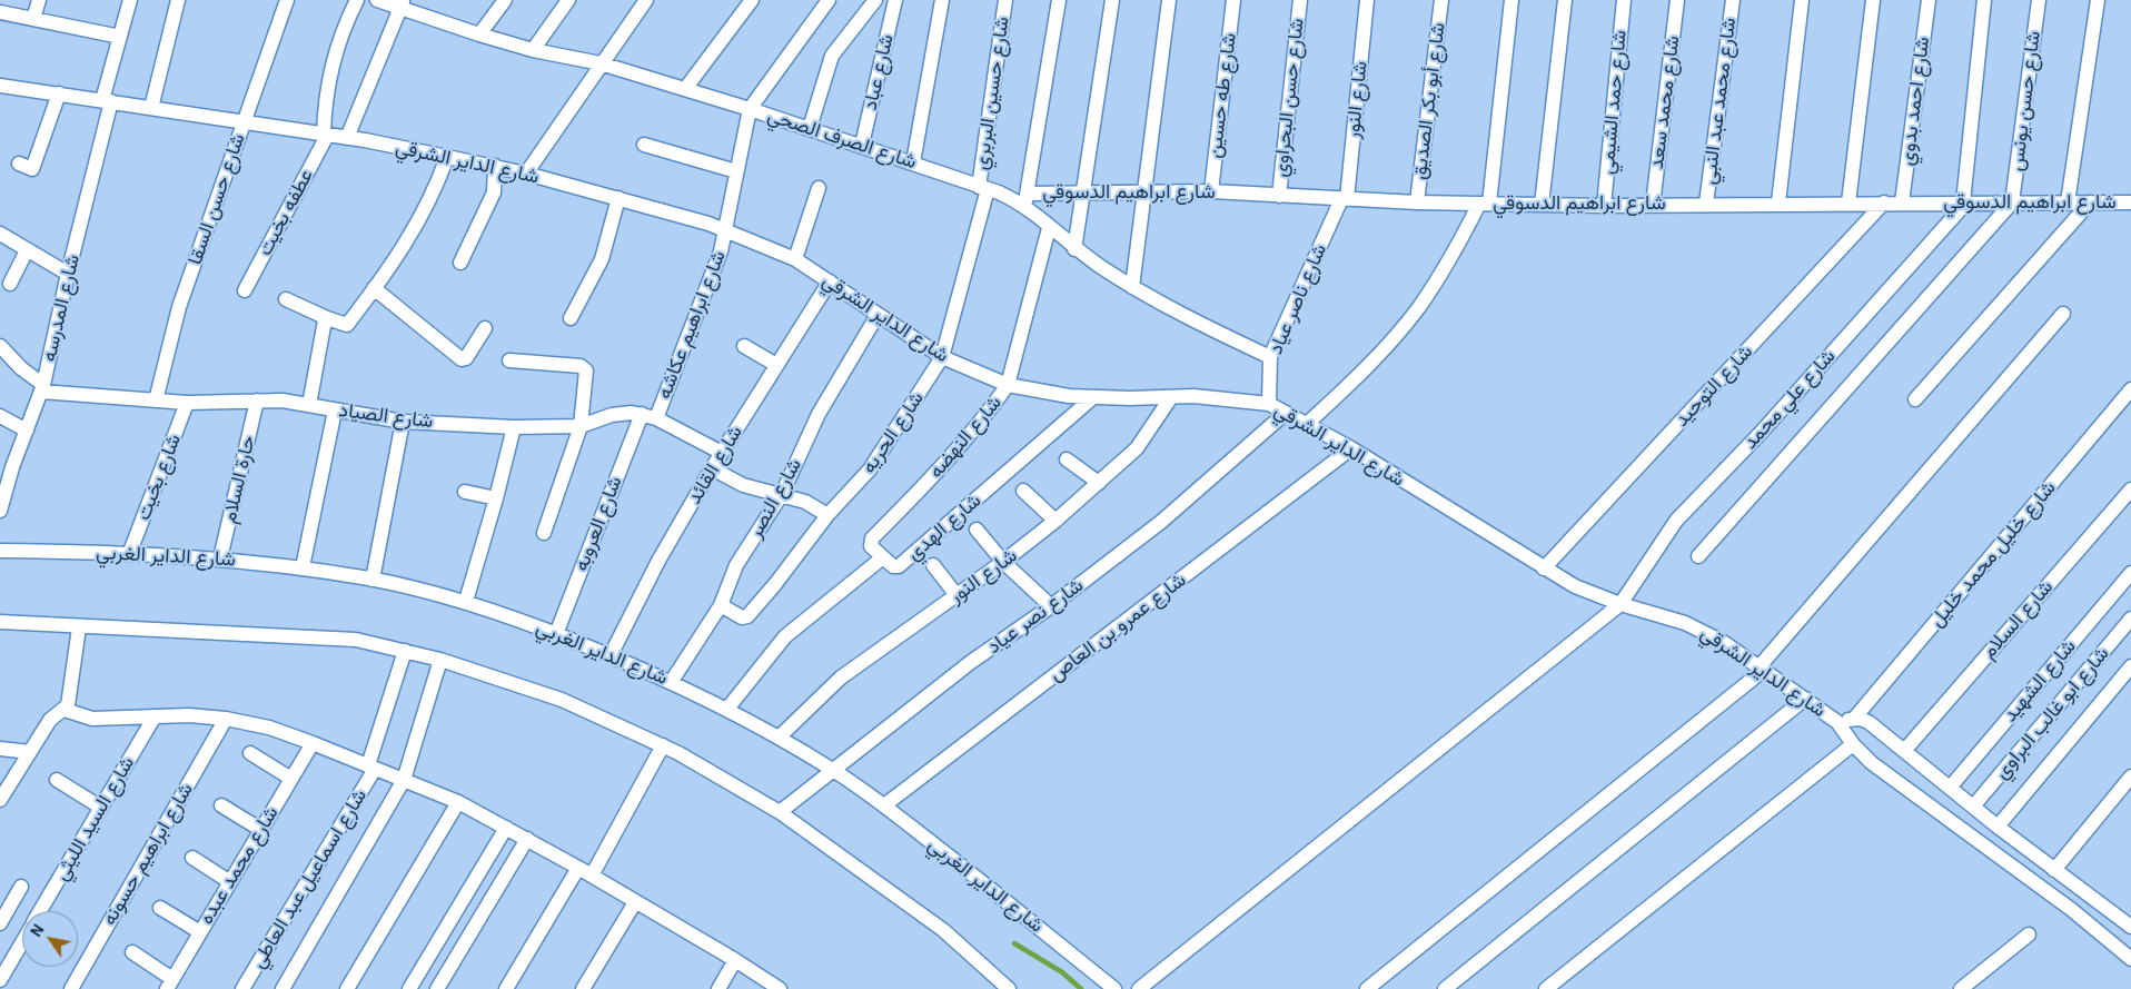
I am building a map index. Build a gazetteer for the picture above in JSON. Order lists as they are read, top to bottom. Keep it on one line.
{"streets":{"street":["شارع عباد","شارع حسين البربري","شارع طه حسين","شارع حسن البحراوي","شارع النور","شارع أبو بكر الصديق","شارع محمد عبد النبي","شارع احمد بدوي","شارع حسن يونس","شارع حمد الشيمي","شارع محمد سعد","شارع الصرف الصحي","شارع الداير الشرقي","شارع ابراهيم الدسوقي","شارع حسن السقا","عطفه بخيت","شارع ناصر عياد","شارع المدرسه","شارع ابراهيم عكاشه","شارع التوحيد","شارع علي محمد","شارع الصياد","شارع الحريه","شارع النهضه","شارع القائد","شارع بخيت","حارة السلام","شارع النصر","شارع العروبه","شارع الهدي","شارع خليل محمد خليل","شارع الداير الغربي","شارع نصر عياد","شارع السلام","شارع عمرو بن العاص","شارع الشهيد","شارع ابو غالب البراوي","شارع السيد الليثي","شارع ابراهيم حسونه","شارع محمد عبده","شارع اسماعيل عبد العاطي"]},"crossings":[["شارع عباد","شارع الصرف الصحي"],["شارع حسين البربري","شارع الصرف الصحي"],["شارع حسين البربري","شارع الحريه"],["شارع طه حسين","شارع ابراهيم الدسوقي"],["شارع حسن البحراوي","شارع ابراهيم الدسوقي"],["شارع النور","شارع الداير الشرقي"],["شارع النور","شارع ابراهيم الدسوقي"],["شارع النور","شارع ناصر عياد"],["شارع النور","شارع الداير الغربي"],["شارع أبو بكر الصديق","شارع ابراهيم الدسوقي"],["شارع محمد عبد النبي","شارع ابراهيم الدسوقي"],["شارع احمد بدوي","شارع ابراهيم الدسوقي"],["شارع حسن يونس","شارع ابراهيم الدسوقي"],["شارع حمد الشيمي","شارع ابراهيم الدسوقي"],["شارع محمد سعد","شارع ابراهيم الدسوقي"],["شارع الصرف الصحي","شارع ابراهيم الدسوقي"],["شارع الصرف الصحي","شارع ناصر عياد"],["شارع الصرف الصحي","شارع ابراهيم عكاشه"],["شارع الصرف الصحي","شارع الحريه"],["شارع الصرف الصحي","شارع النهضه"],["شارع الداير الشرقي","شارع حسن السقا"],["شارع الداير الشرقي","عطفه بخيت"],["شارع الداير الشرقي","شارع ناصر عياد"],["شارع الداير الشرقي","شارع المدرسه"],["شارع الداير الشرقي","شارع ابراهيم عكاشه"],["شارع الداير الشرقي","شارع التوحيد"],["شارع الداير الشرقي","شارع علي محمد"],["شارع الداير الشرقي","شارع الحريه"],["شارع الداير الشرقي","شارع النهضه"],["شارع الداير الشرقي","شارع القائد"],["شارع الداير الشرقي","شارع النصر"],["شارع الداير الشرقي","شارع الهدي"],["شارع الداير الشرقي","شارع خليل محمد خليل"],["شارع الداير الشرقي","شارع نصر عياد"],["شارع الداير الشرقي","شارع السلام"],["شارع الداير الشرقي","شارع عمرو بن العاص"],["شارع الداير الشرقي","شارع الشهيد"],["شارع الداير الشرقي","شارع ابو غالب البراوي"],["شارع ابراهيم الدسوقي","شارع ناصر عياد"],["شارع ابراهيم الدسوقي","شارع التوحيد"],["شارع ابراهيم الدسوقي","شارع علي محمد"],["شارع حسن السقا","شارع الصياد"],["شارع المدرسه","شارع الصياد"],["شارع ابراهيم عكاشه","شارع الصياد"],["شارع الصياد","شارع القائد"],["شارع الصياد","شارع بخيت"],["شارع الصياد","حارة السلام"],["شارع الصياد","شارع العروبه"],["شارع الحريه","شارع النصر"],["شارع النهضه","شارع الهدي"],["شارع القائد","شارع الداير الغربي"],["شارع بخيت","شارع الداير الغربي"],["حارة السلام","شارع الداير الغربي"],["شارع النصر","شارع الداير الغربي"],["شارع العروبه","شارع الداير الغربي"],["شارع الهدي","شارع الداير الغربي"],["شارع الداير الغربي","شارع نصر عياد"],["شارع الداير الغربي","شارع عمرو بن العاص"]],"north":"top left"}
